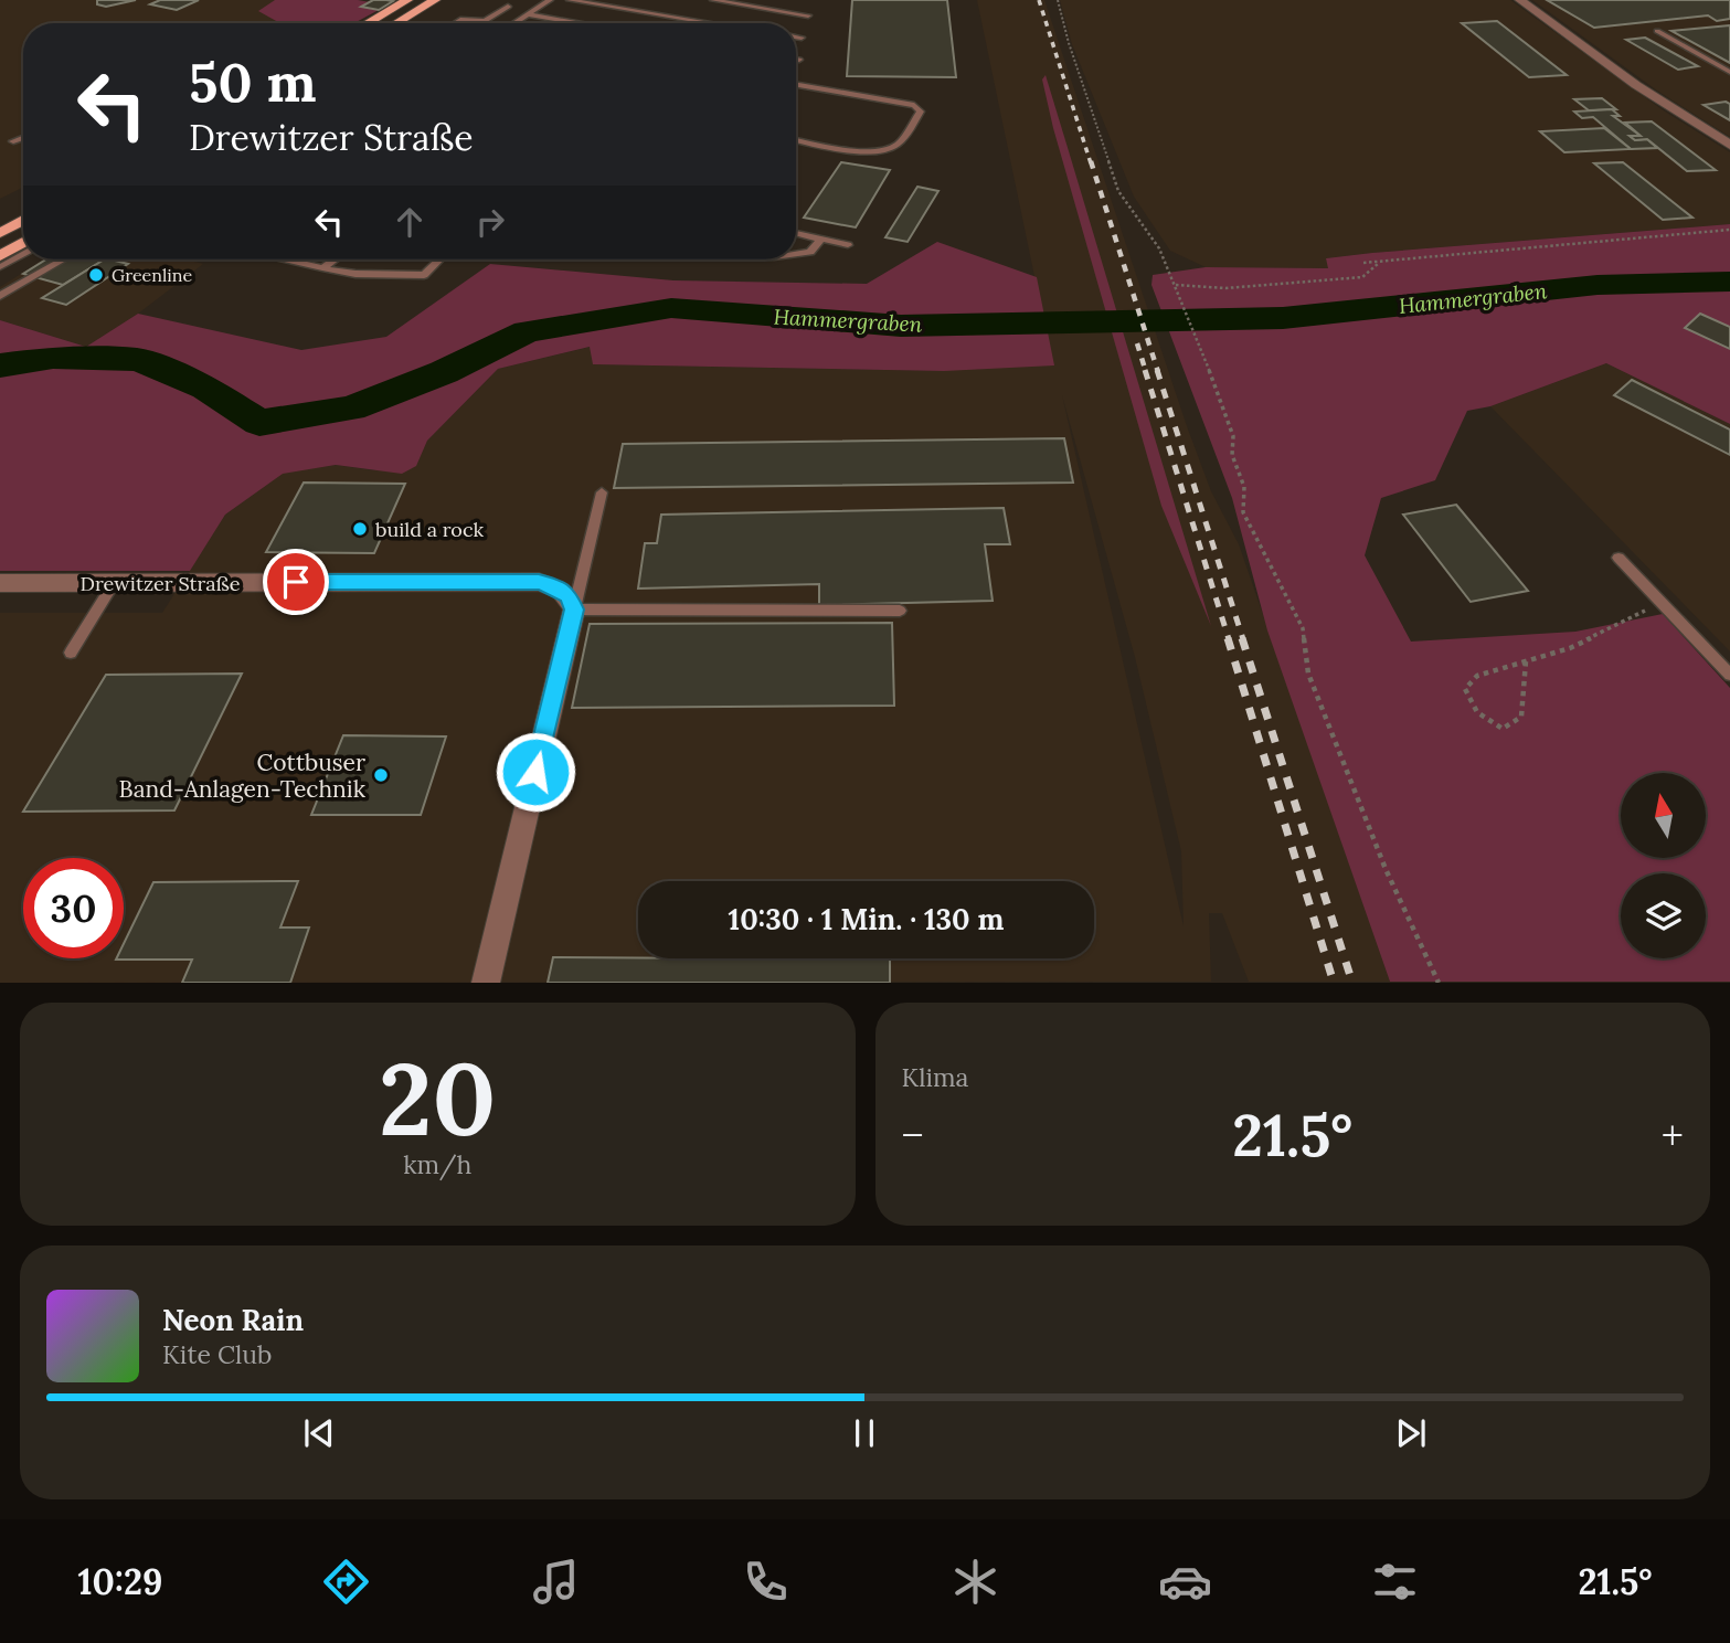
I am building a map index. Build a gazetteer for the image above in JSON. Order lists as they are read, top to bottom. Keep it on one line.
{"streets":{"street":["Drewitzer Straße"]},"water":["Hammergraben"],"places":["Greenline","build a rock","Cottbuser Band-Anlagen-Technik"],"north":"top","page":{"turn":["50 m","Drewitzer Straße"],"limit":"30","trip":"10:30 · 1 Min. · 130 m","tile":[["20","km/h"],"Klima"],"heat":["−","21.5°","+"],"song":["Neon Rain","Kite Club"],"tabs":["10:29","21.5°"]}}
